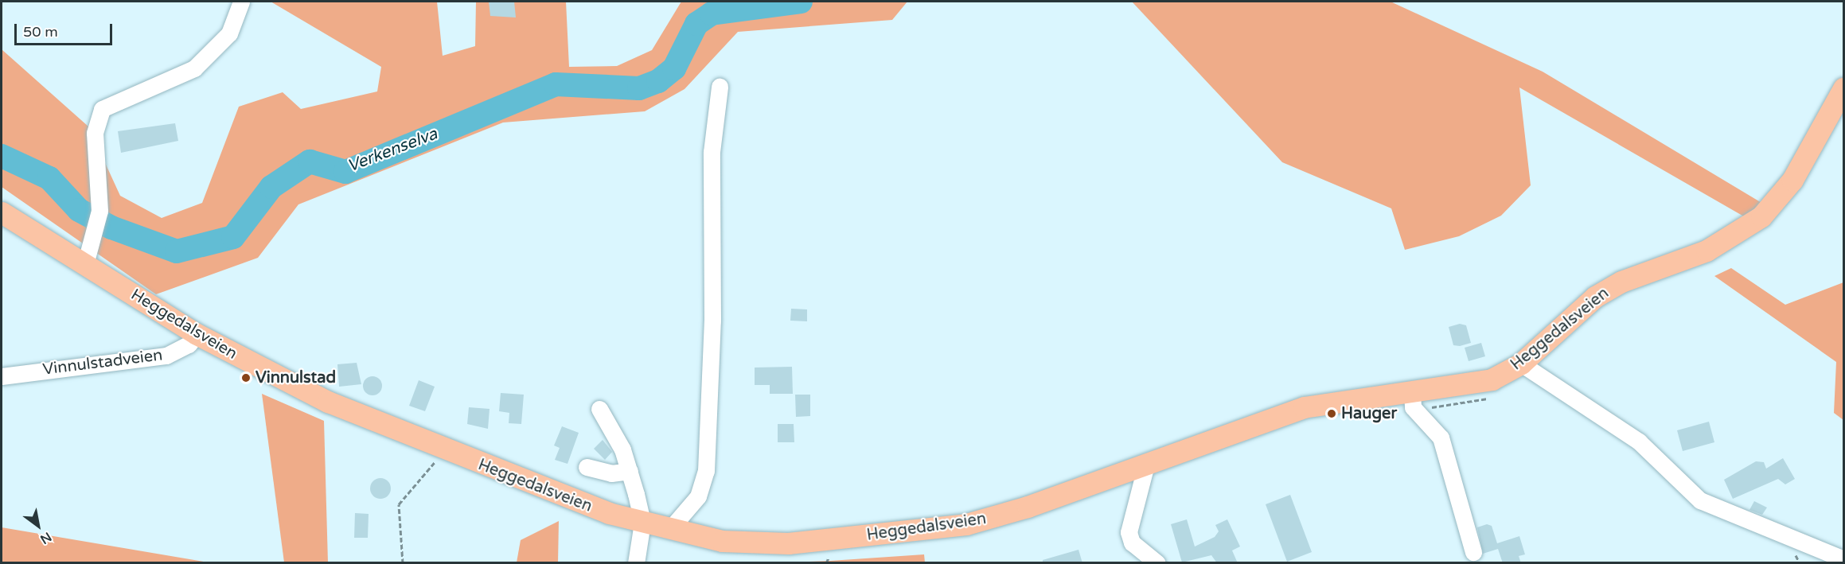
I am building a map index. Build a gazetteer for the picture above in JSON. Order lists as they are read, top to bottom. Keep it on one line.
{"streets":{"main road":["Heggedalsveien"],"street":["Vinnulstadveien"]},"crossings":[["Heggedalsveien","Vinnulstadveien"]],"water":["Verkenselva"],"places":["Vinnulstad","Hauger"],"scale_bar":"50 m","north":"bottom right"}
